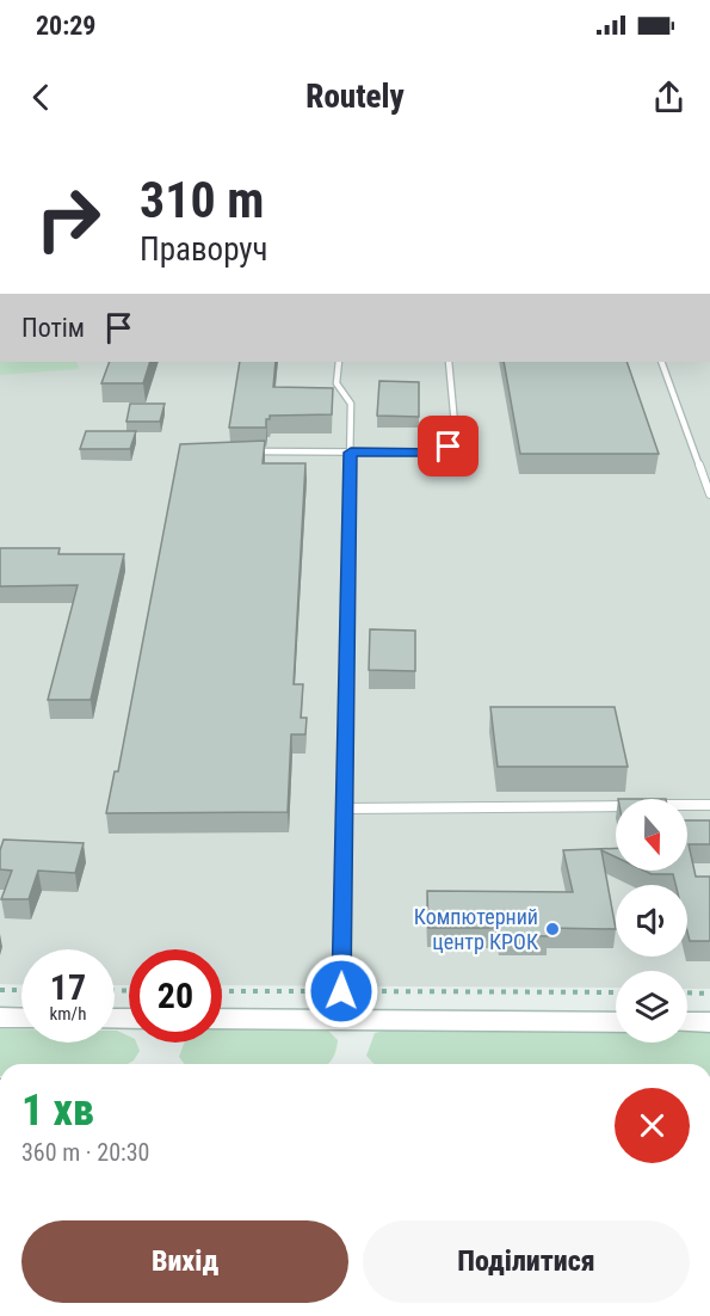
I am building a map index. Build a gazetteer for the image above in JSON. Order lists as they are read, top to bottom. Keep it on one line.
{"places":["Компютерний центр КРОК"],"north":"bottom","page":{"status":"20:29","header":"Routely","turn":["310 m","Праворуч"],"then":"Потім","speed":"17 km/h","limit":"20","heading":["1 хв","360 m · 20:30"],"buttons":["Вихід","Поділитися"]}}
